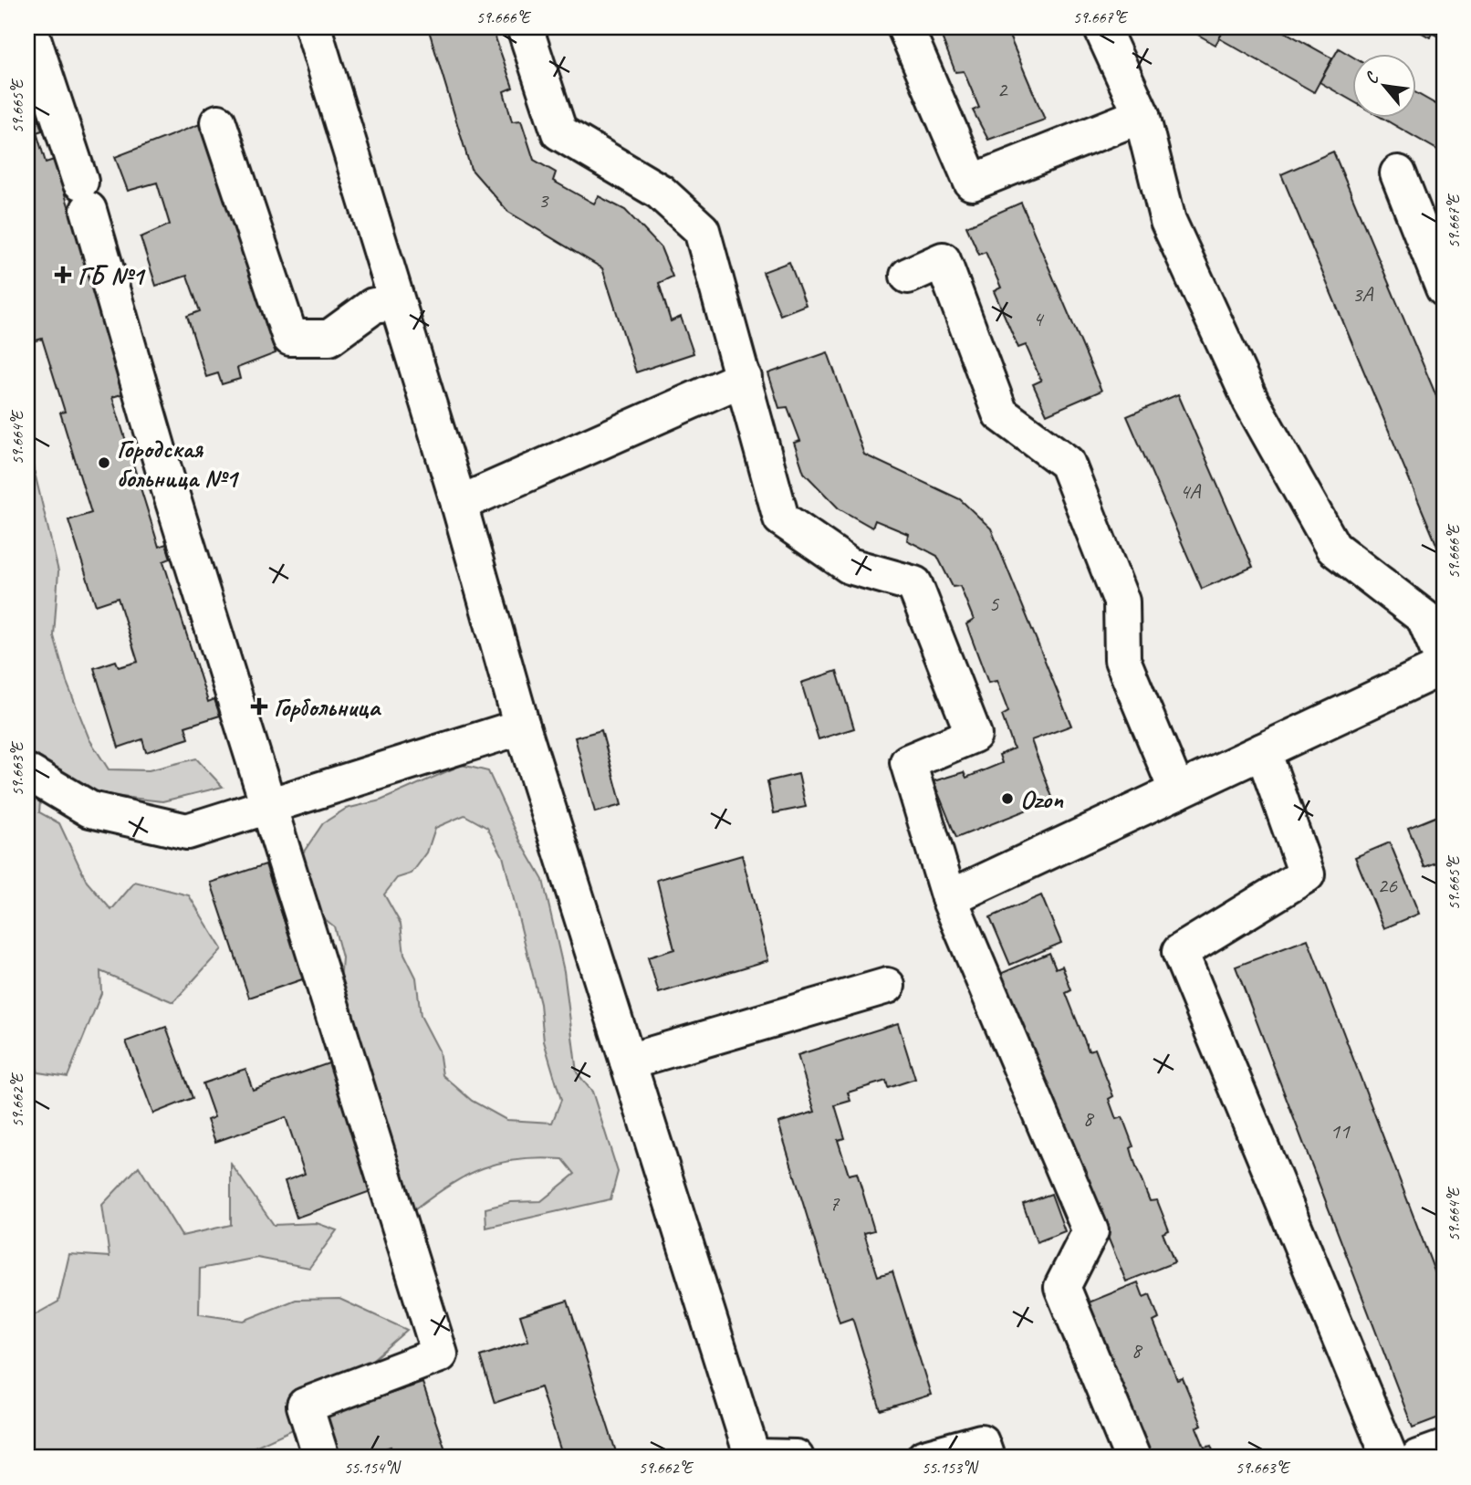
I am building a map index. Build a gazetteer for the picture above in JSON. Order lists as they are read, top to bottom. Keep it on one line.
{"places":{"health":["ГБ №1","Горбольница"],"other":["Городская больница №1","Ozon"]},"house_numbers":["2","3","3А","4","4А","5","26","8","11","7","8"],"north":"top left","coordinates":["59.666°E","59.667°E","59.665°E","59.664°E","59.663°E","59.662°E","55.154°N","55.153°N"]}
